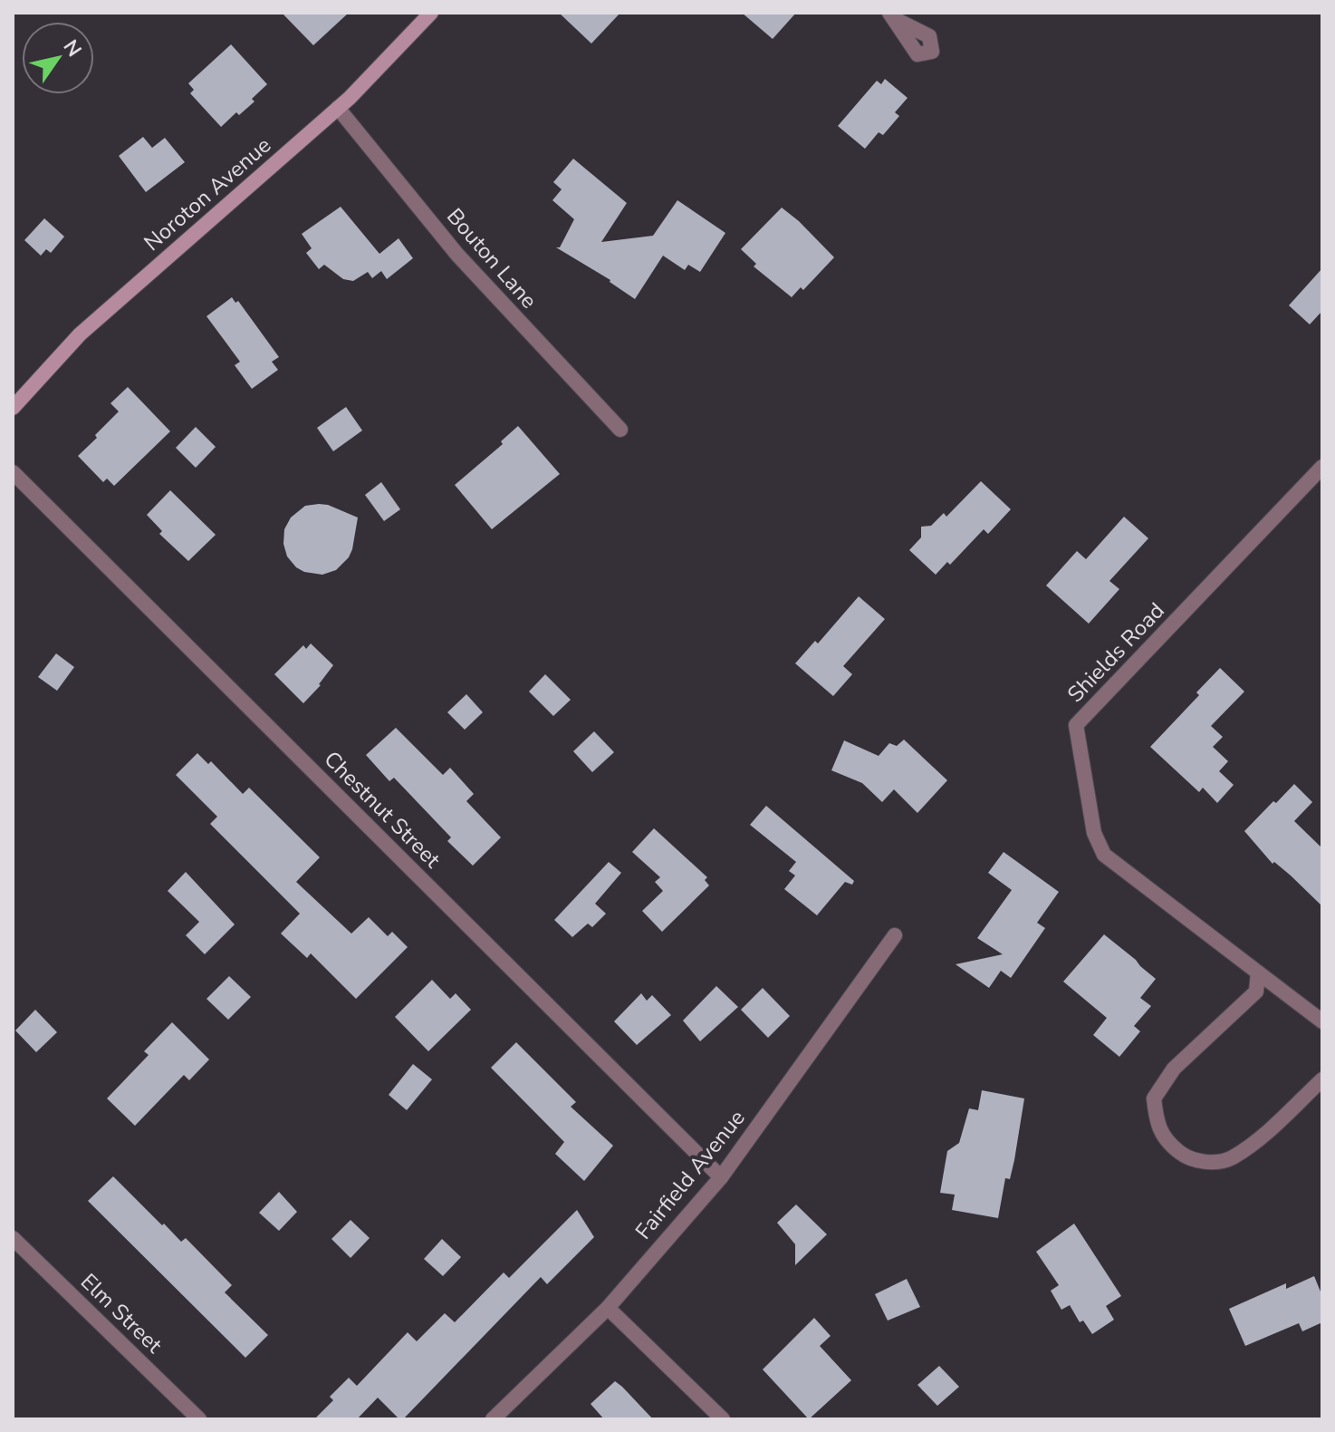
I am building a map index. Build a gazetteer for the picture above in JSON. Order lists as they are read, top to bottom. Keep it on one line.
{"streets":{"main road":["Noroton Avenue"],"street":["Bouton Lane","Shields Road","Chestnut Street","Fairfield Avenue","Elm Street"]},"crossings":[["Noroton Avenue","Bouton Lane"],["Chestnut Street","Fairfield Avenue"]],"north":"top right"}
